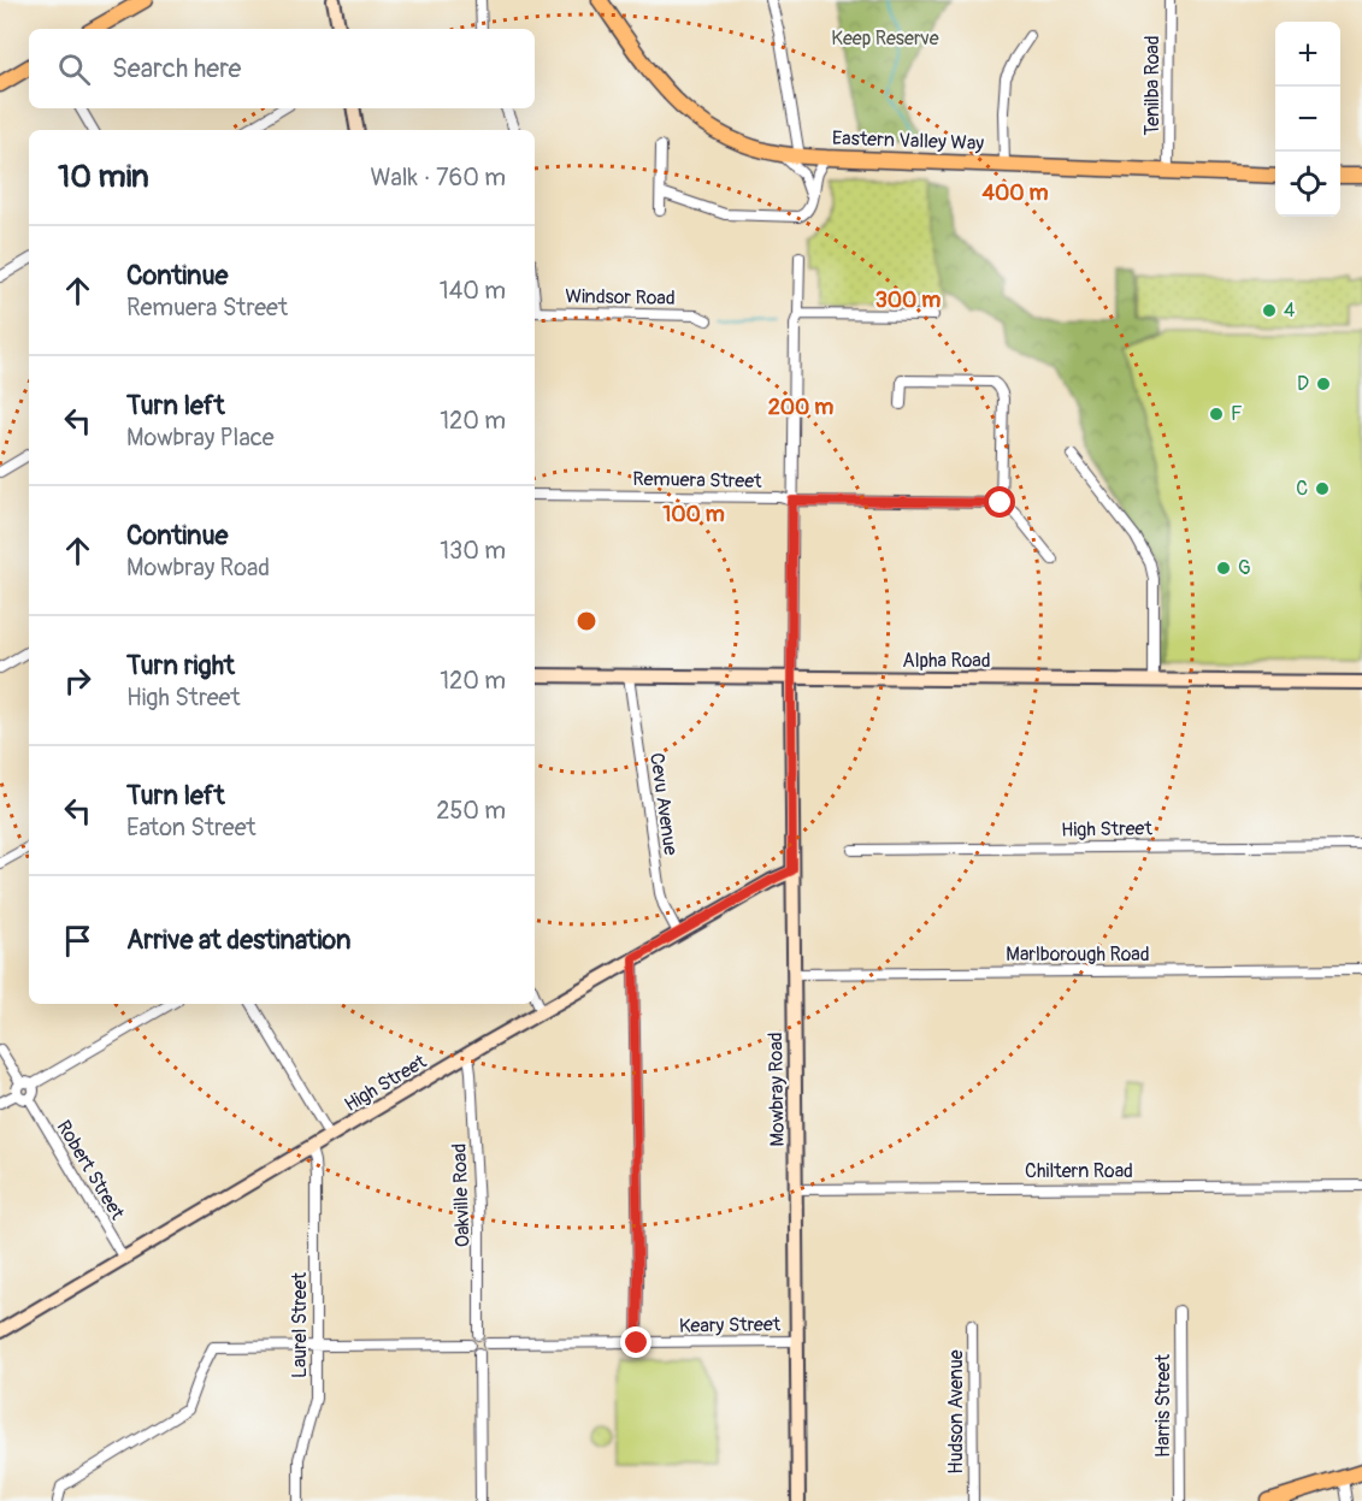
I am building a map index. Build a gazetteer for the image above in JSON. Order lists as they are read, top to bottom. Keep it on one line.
{"streets":{"main road":["Eastern Valley Way","Alpha Road","High Street","Mowbray Road"],"street":["Tenilba Road","Windsor Road","Remuera Street","Cevu Avenue","Marlborough Road","Robert Street","Chiltern Road","Oakville Road","Laurel Street","Keary Street","Harris Street","Hudson Avenue"]},"crossings":[["Tenilba Road","Eastern Valley Way"],["Alpha Road","Cevu Avenue"],["Alpha Road","Mowbray Road"],["Cevu Avenue","High Street"],["High Street","Mowbray Road"],["High Street","Robert Street"],["High Street","Oakville Road"],["High Street","Laurel Street"],["Marlborough Road","Mowbray Road"],["Mowbray Road","Chiltern Road"],["Mowbray Road","Keary Street"],["Oakville Road","Keary Street"]],"parks":["Keep Reserve"],"places":["4","D","F","C","G"],"page":{"map_buttons":["+","−"],"search":"Search here","heading":["10 min","Walk · 760 m"],"list":[["Continue","Remuera Street","140 m"],["Turn left","Mowbray Place","120 m"],["Continue","Mowbray Road","130 m"],["Turn right","High Street","120 m"],["Turn left","Eaton Street","250 m"],"Arrive at destination"]},"rings":["400 m","300 m","200 m","100 m"]}
